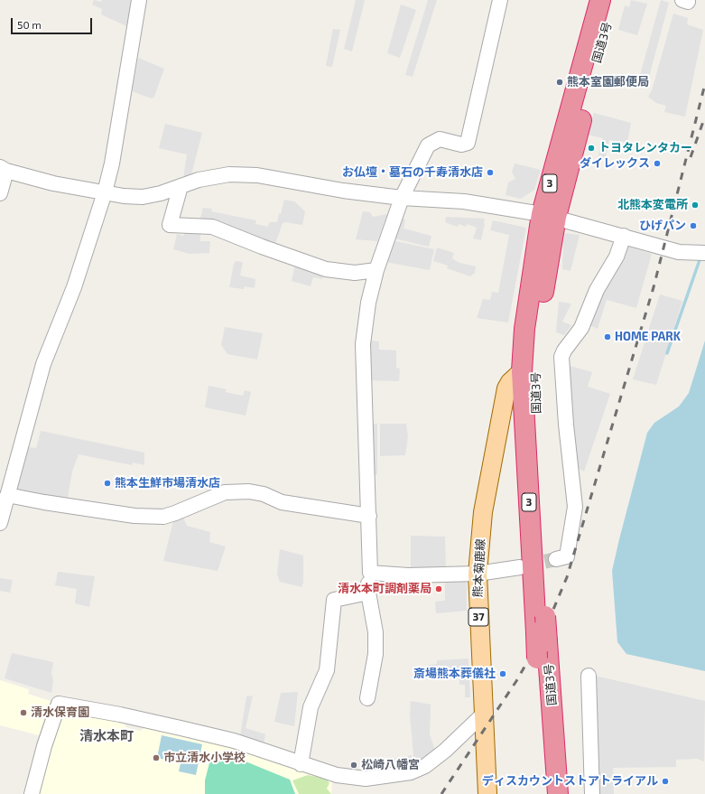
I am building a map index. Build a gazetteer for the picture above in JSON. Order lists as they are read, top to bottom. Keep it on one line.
{"streets":{"highway":["国道3号","3"],"main road":["熊本菊鹿線","37"]},"crossings":[["国道3号","熊本菊鹿線"]],"districts":["清水本町"],"places":["熊本室園郵便局","トヨタレンタカー","ダイレックス","お仏壇・墓石の千寿清水店","北熊本変電所","ひげパン","HOME PARK","熊本生鮮市場清水店","清水本町調剤薬局","斎場熊本葬儀社","清水保育園","市立清水小学校","松崎八幡宮","ディスカウントストアトライアル"],"scale_bar":"50 m"}
